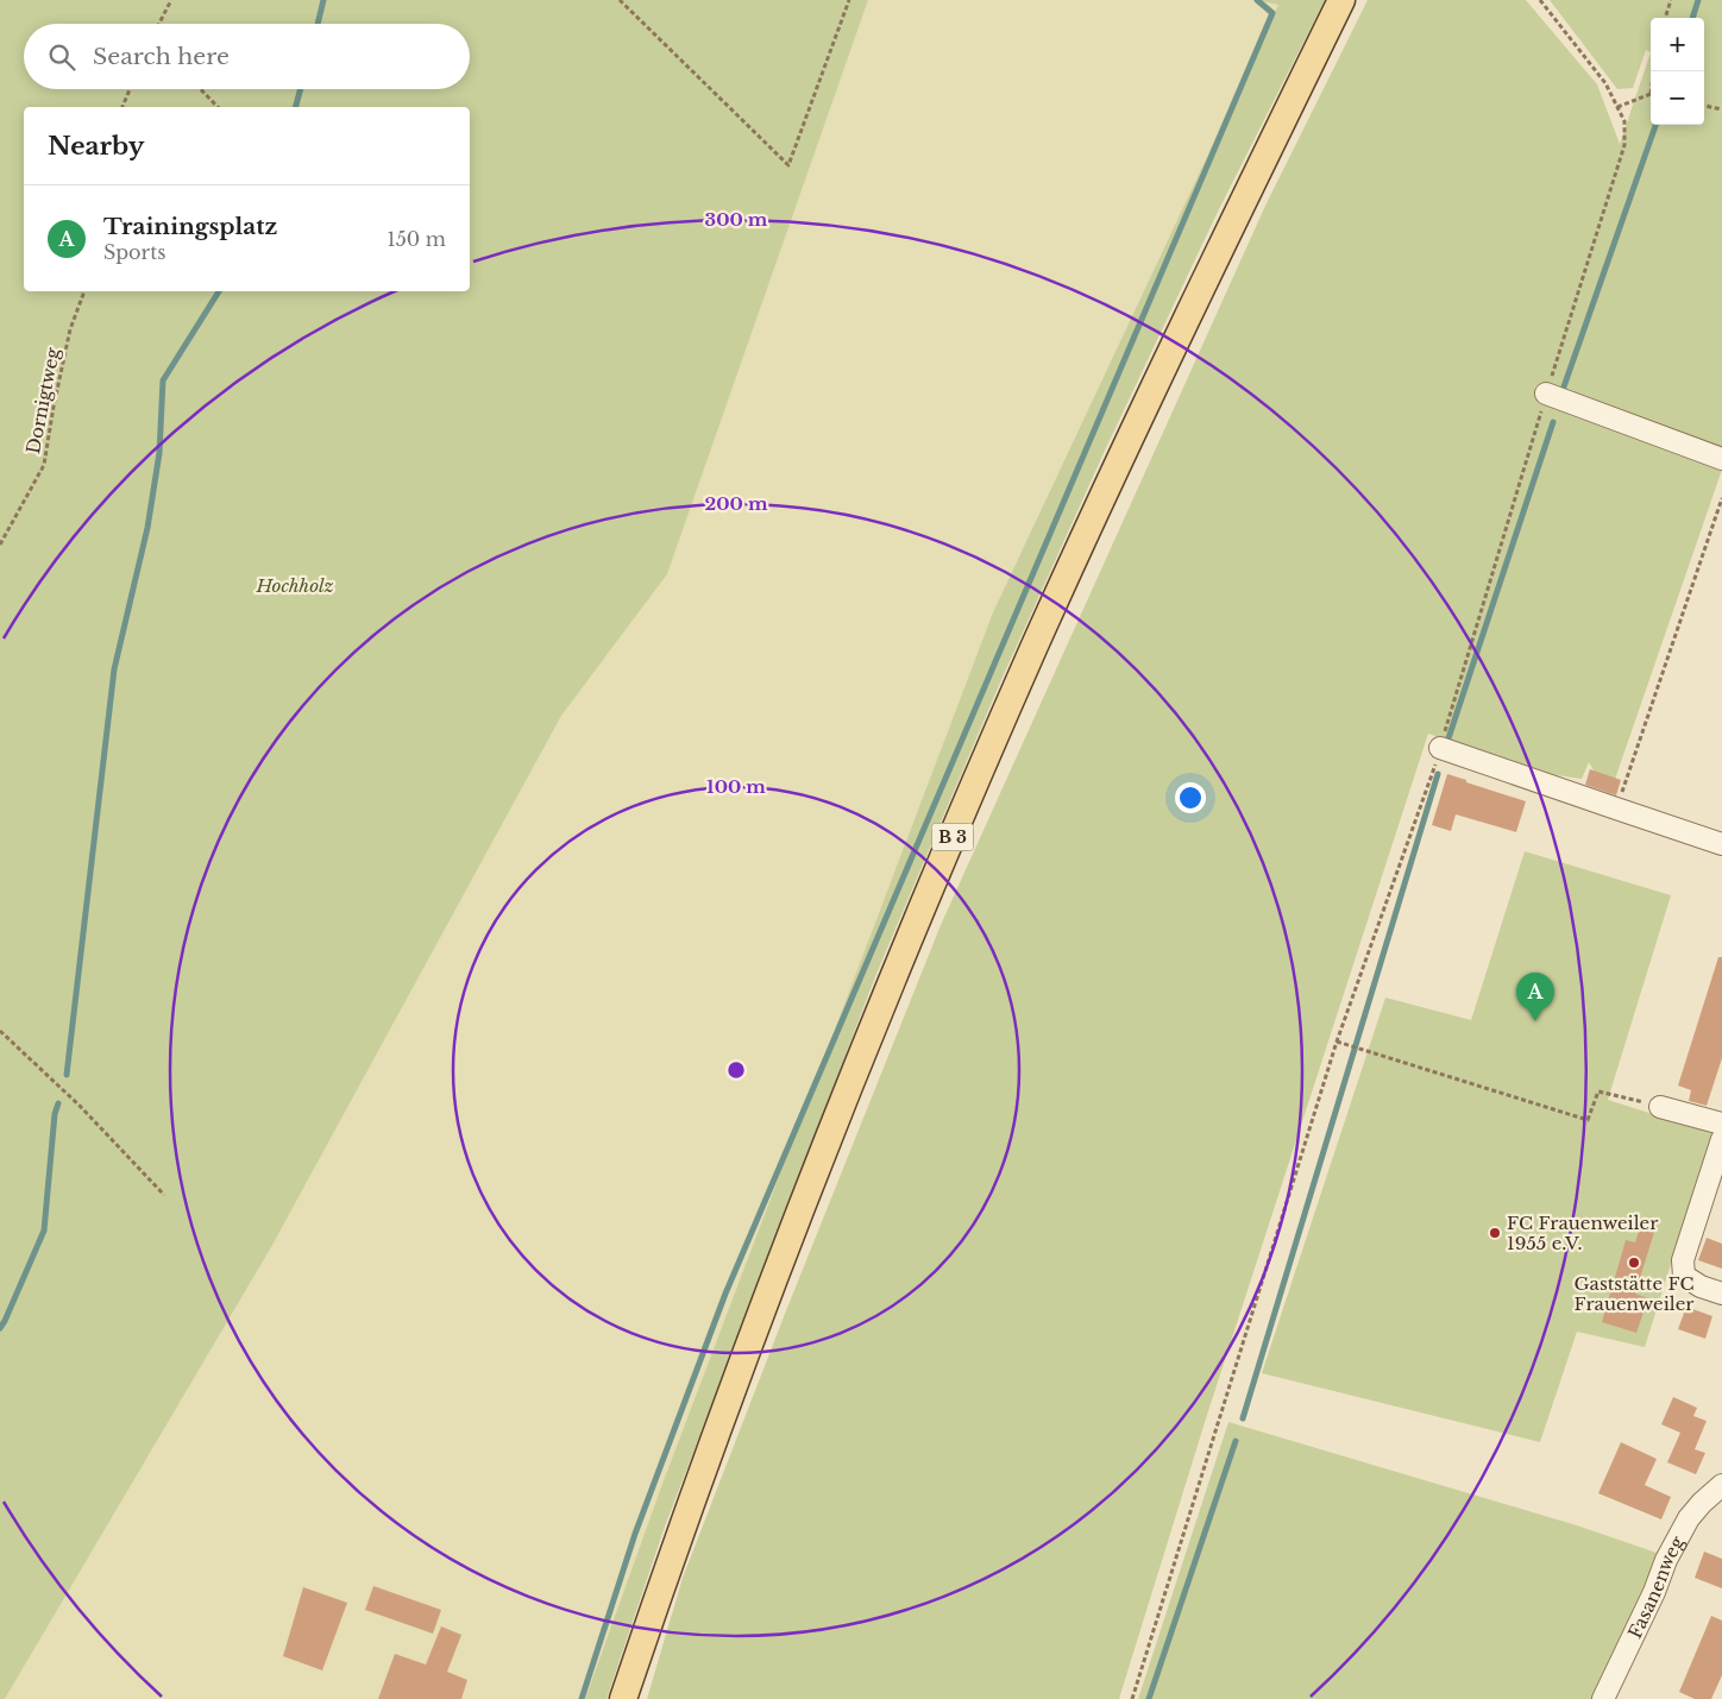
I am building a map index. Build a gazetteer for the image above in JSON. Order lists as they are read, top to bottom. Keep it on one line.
{"streets":{"main road":["B 3"],"street":["Fasanenweg"],"path":["Dornigtweg"]},"parks":["Hochholz"],"places":["FC Frauenweiler 1955 e.V.","Gaststätte FC Frauenweiler"],"page":{"map_buttons":["+","−"],"search":"Search here","heading":"Nearby","list":[{"mark":"A","name":"Trainingsplatz","note":"Sports","value":"150 m"}],"pins":"A"},"rings":["300 m","200 m","100 m"]}
